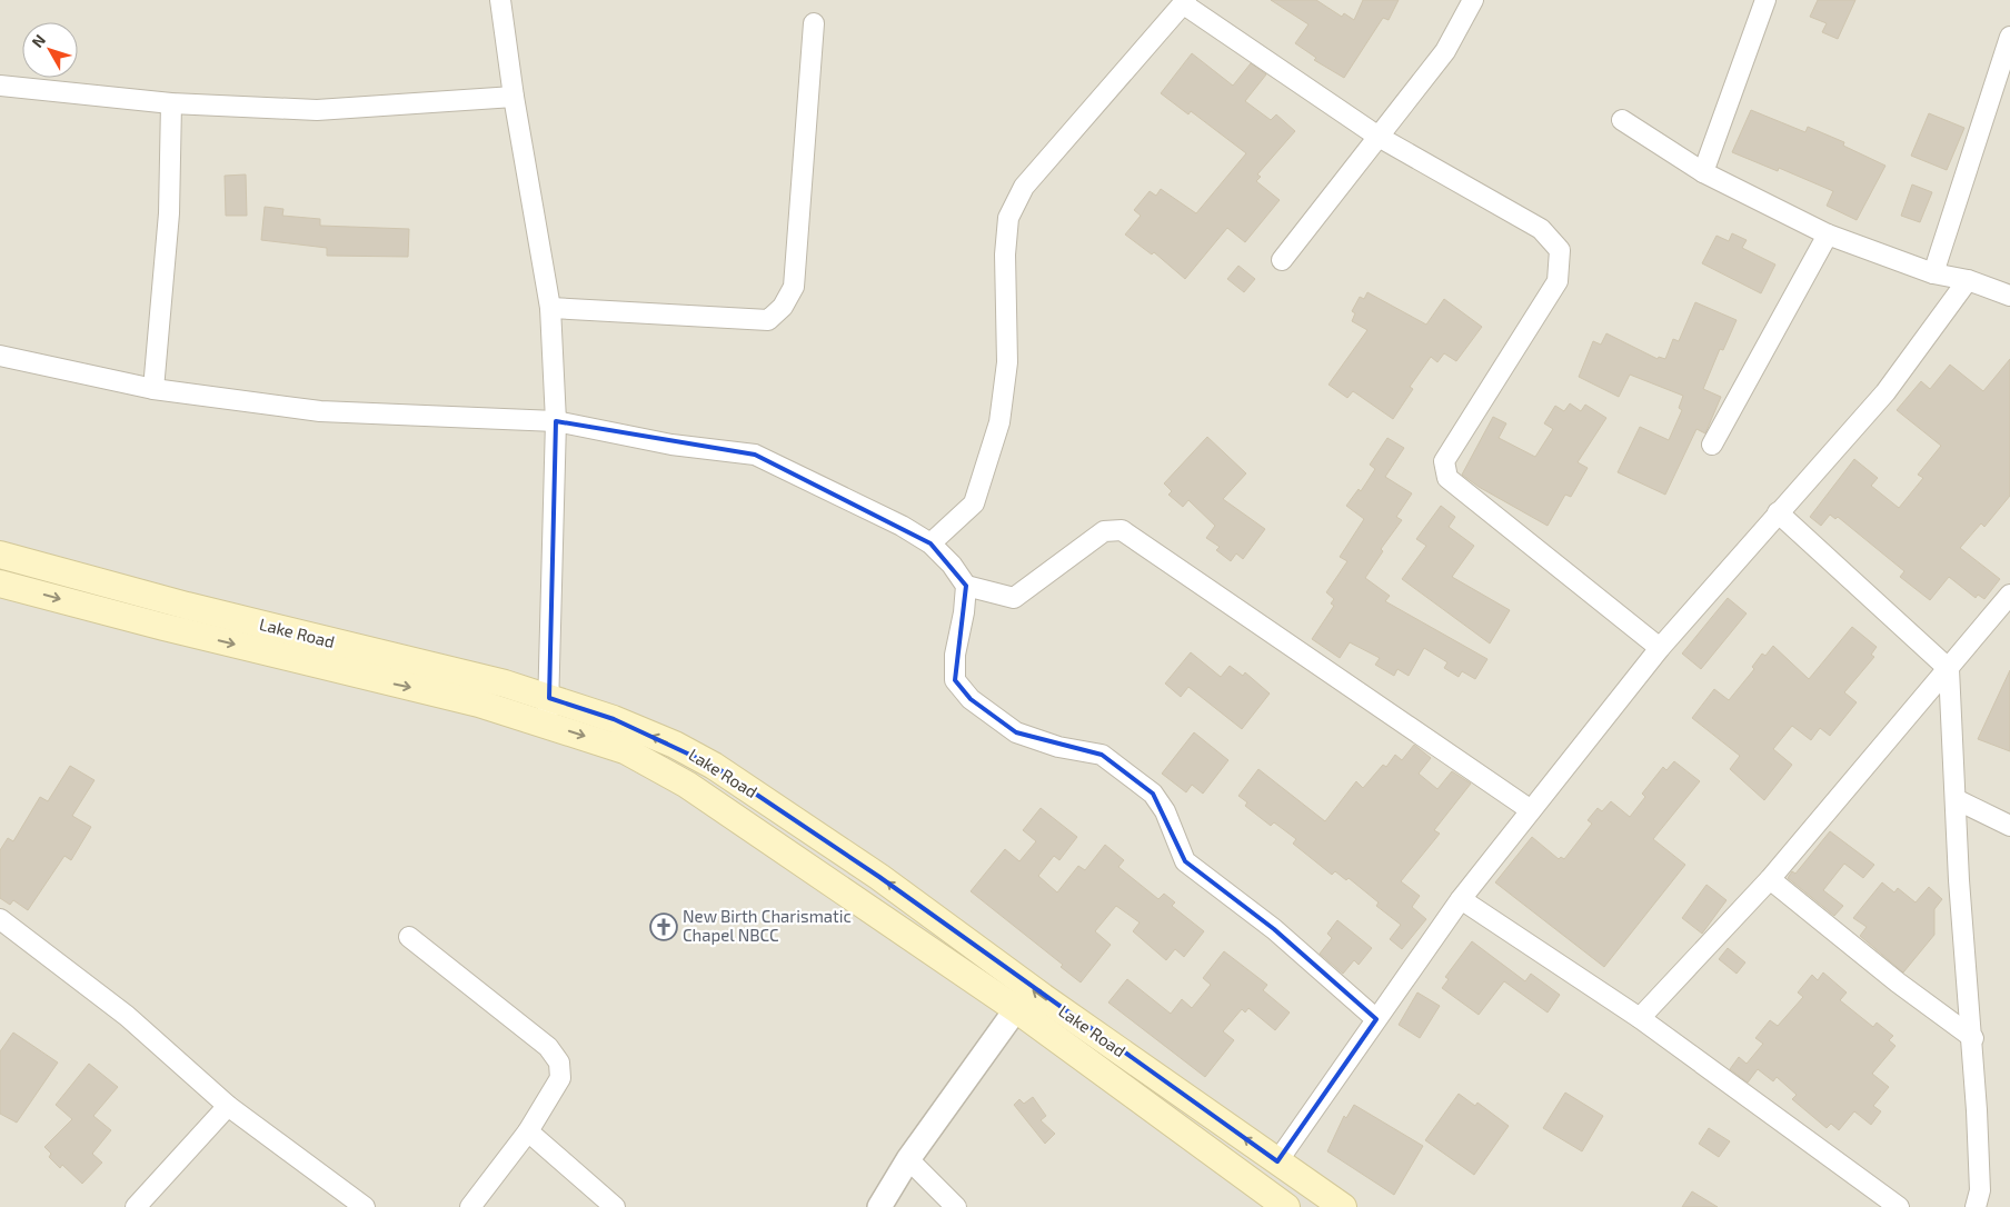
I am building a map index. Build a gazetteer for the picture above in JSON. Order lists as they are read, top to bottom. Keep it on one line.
{"streets":{"main road":["Lake Road"]},"places":{"church":["New Birth Charismatic Chapel NBCC"]},"north":"top left"}
